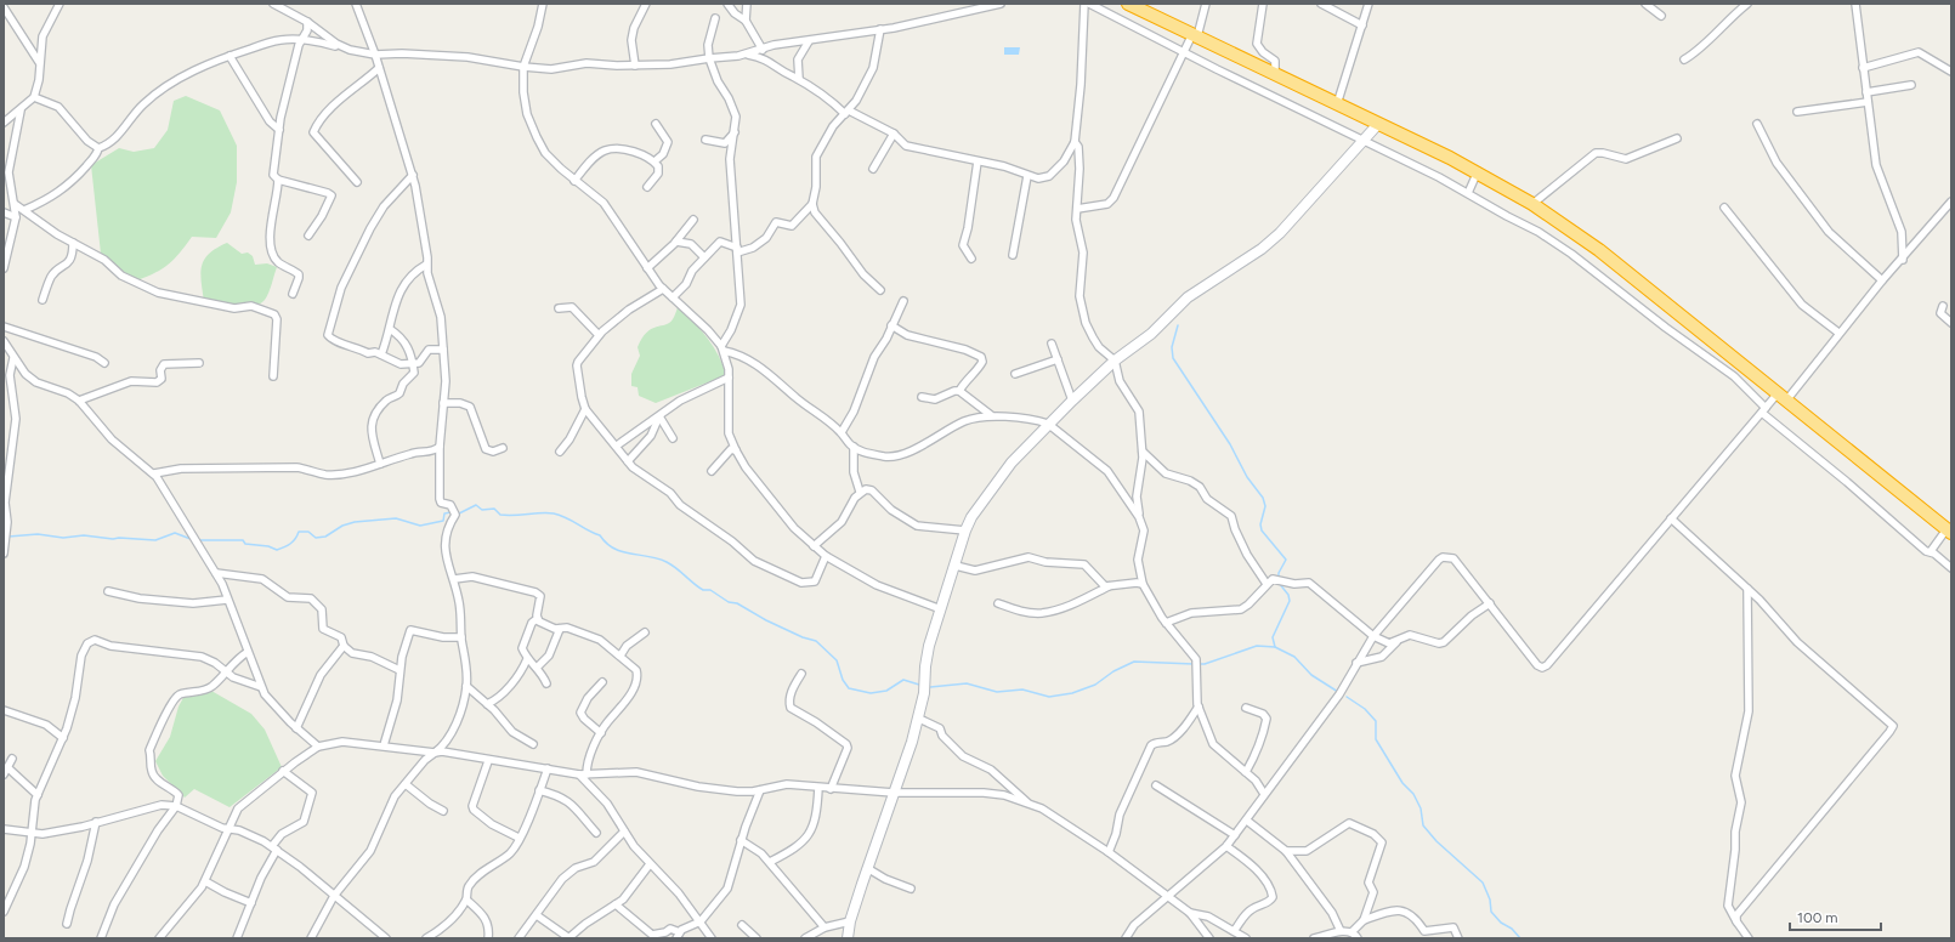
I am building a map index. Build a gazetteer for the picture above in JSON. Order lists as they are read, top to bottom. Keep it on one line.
{"scale_bar":"100 m"}
